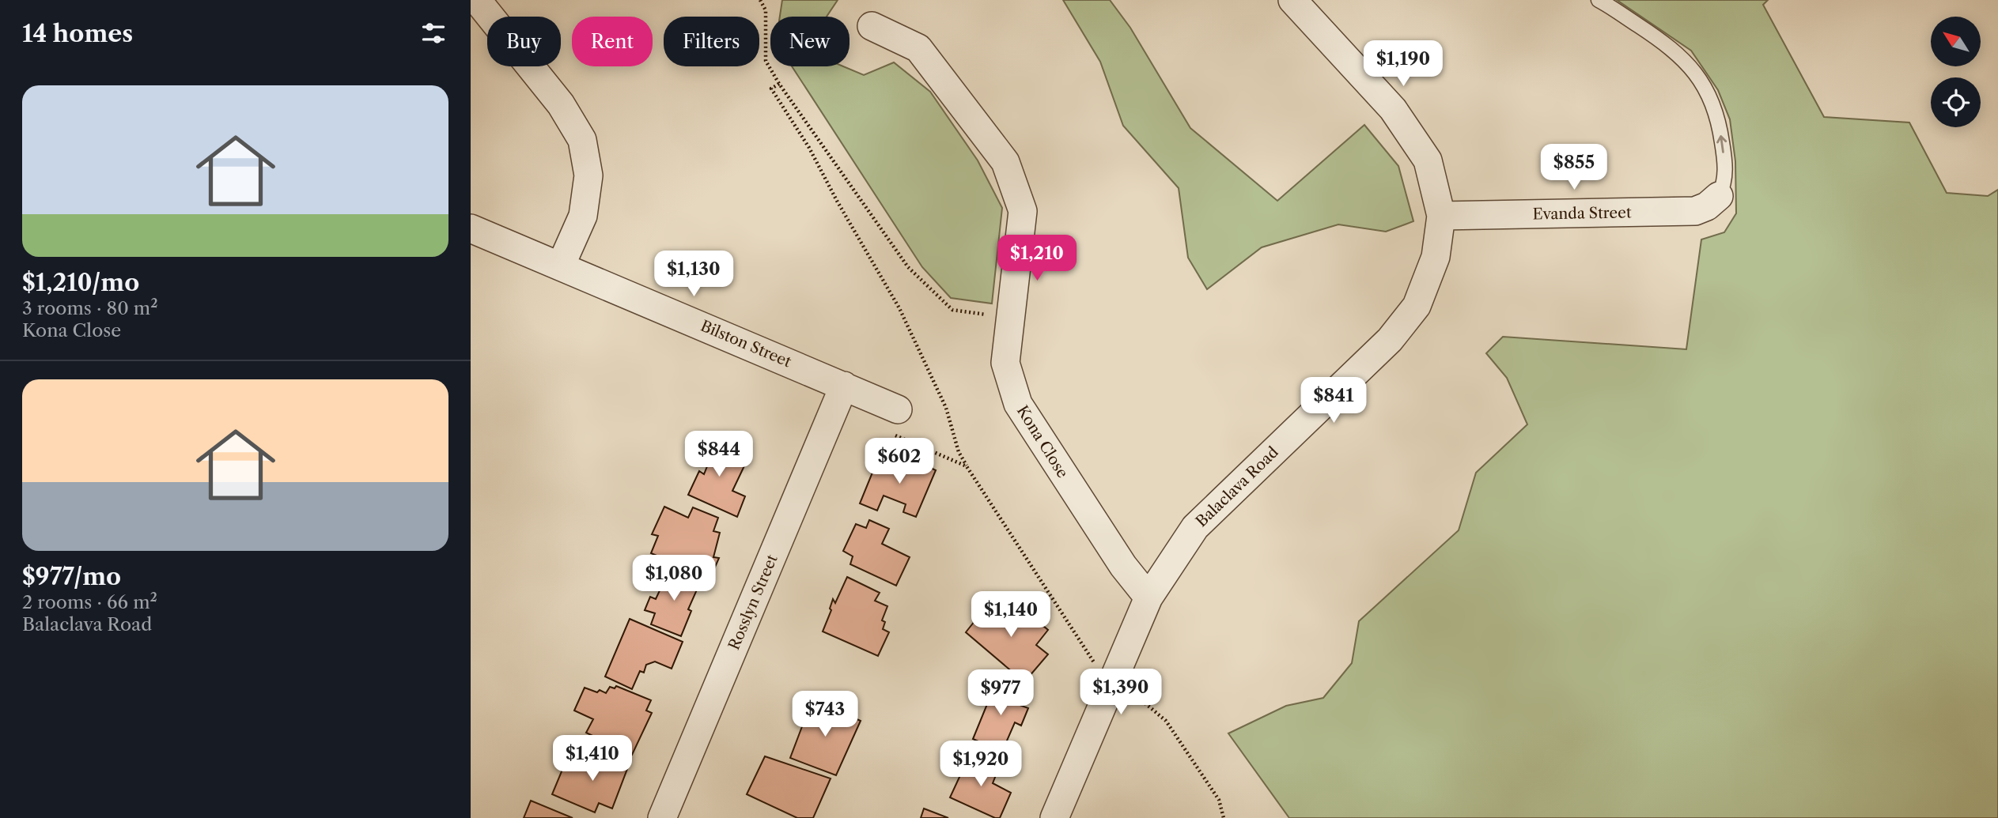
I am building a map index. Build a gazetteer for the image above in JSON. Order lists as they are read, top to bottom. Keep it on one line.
{"streets":{"street":["Evanda Street","Bilston Street","Kona Close","Balaclava Road","Rosslyn Street"]},"crossings":[["Evanda Street","Balaclava Road"],["Bilston Street","Rosslyn Street"],["Kona Close","Balaclava Road"]],"north":"top left","page":{"heading":"14 homes","chip":["Buy","Rent","Filters","New"],"price":["$1,190","$855","$1,210","$1,130","$841","$844","$602","$1,080","$1,140","$1,390","$977","$743","$1,410","$1,920"],"list":[{"name":"$1,210/mo","note":"3 rooms · 80 m² · Kona Close"},{"name":"$977/mo","note":"2 rooms · 66 m² · Balaclava Road"}]}}
